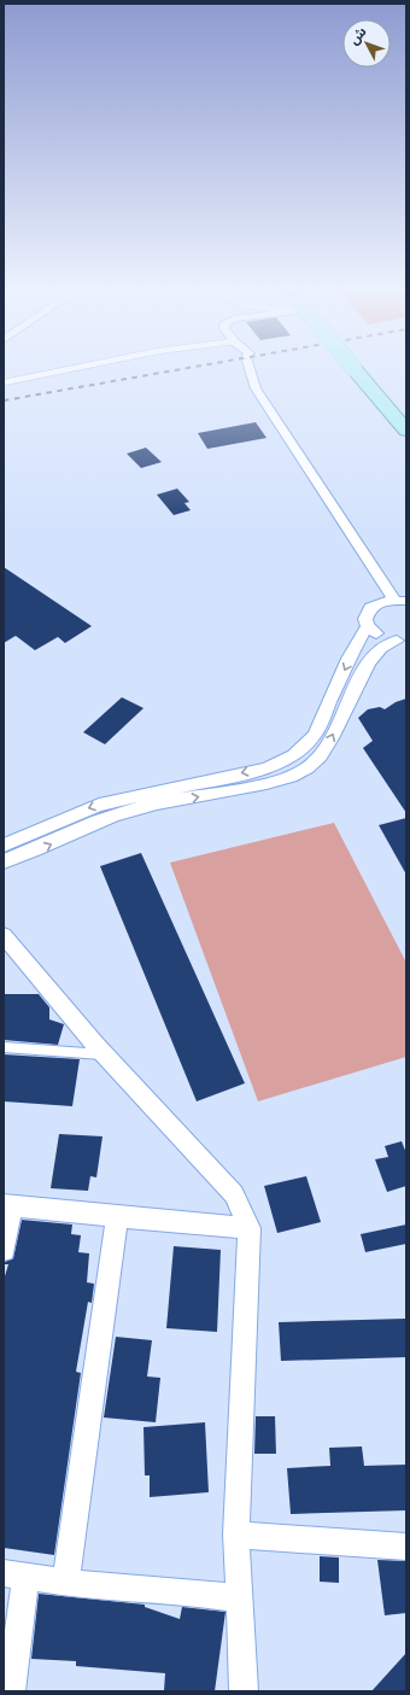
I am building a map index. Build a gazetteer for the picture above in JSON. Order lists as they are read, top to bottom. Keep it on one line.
{"north":"top left"}
